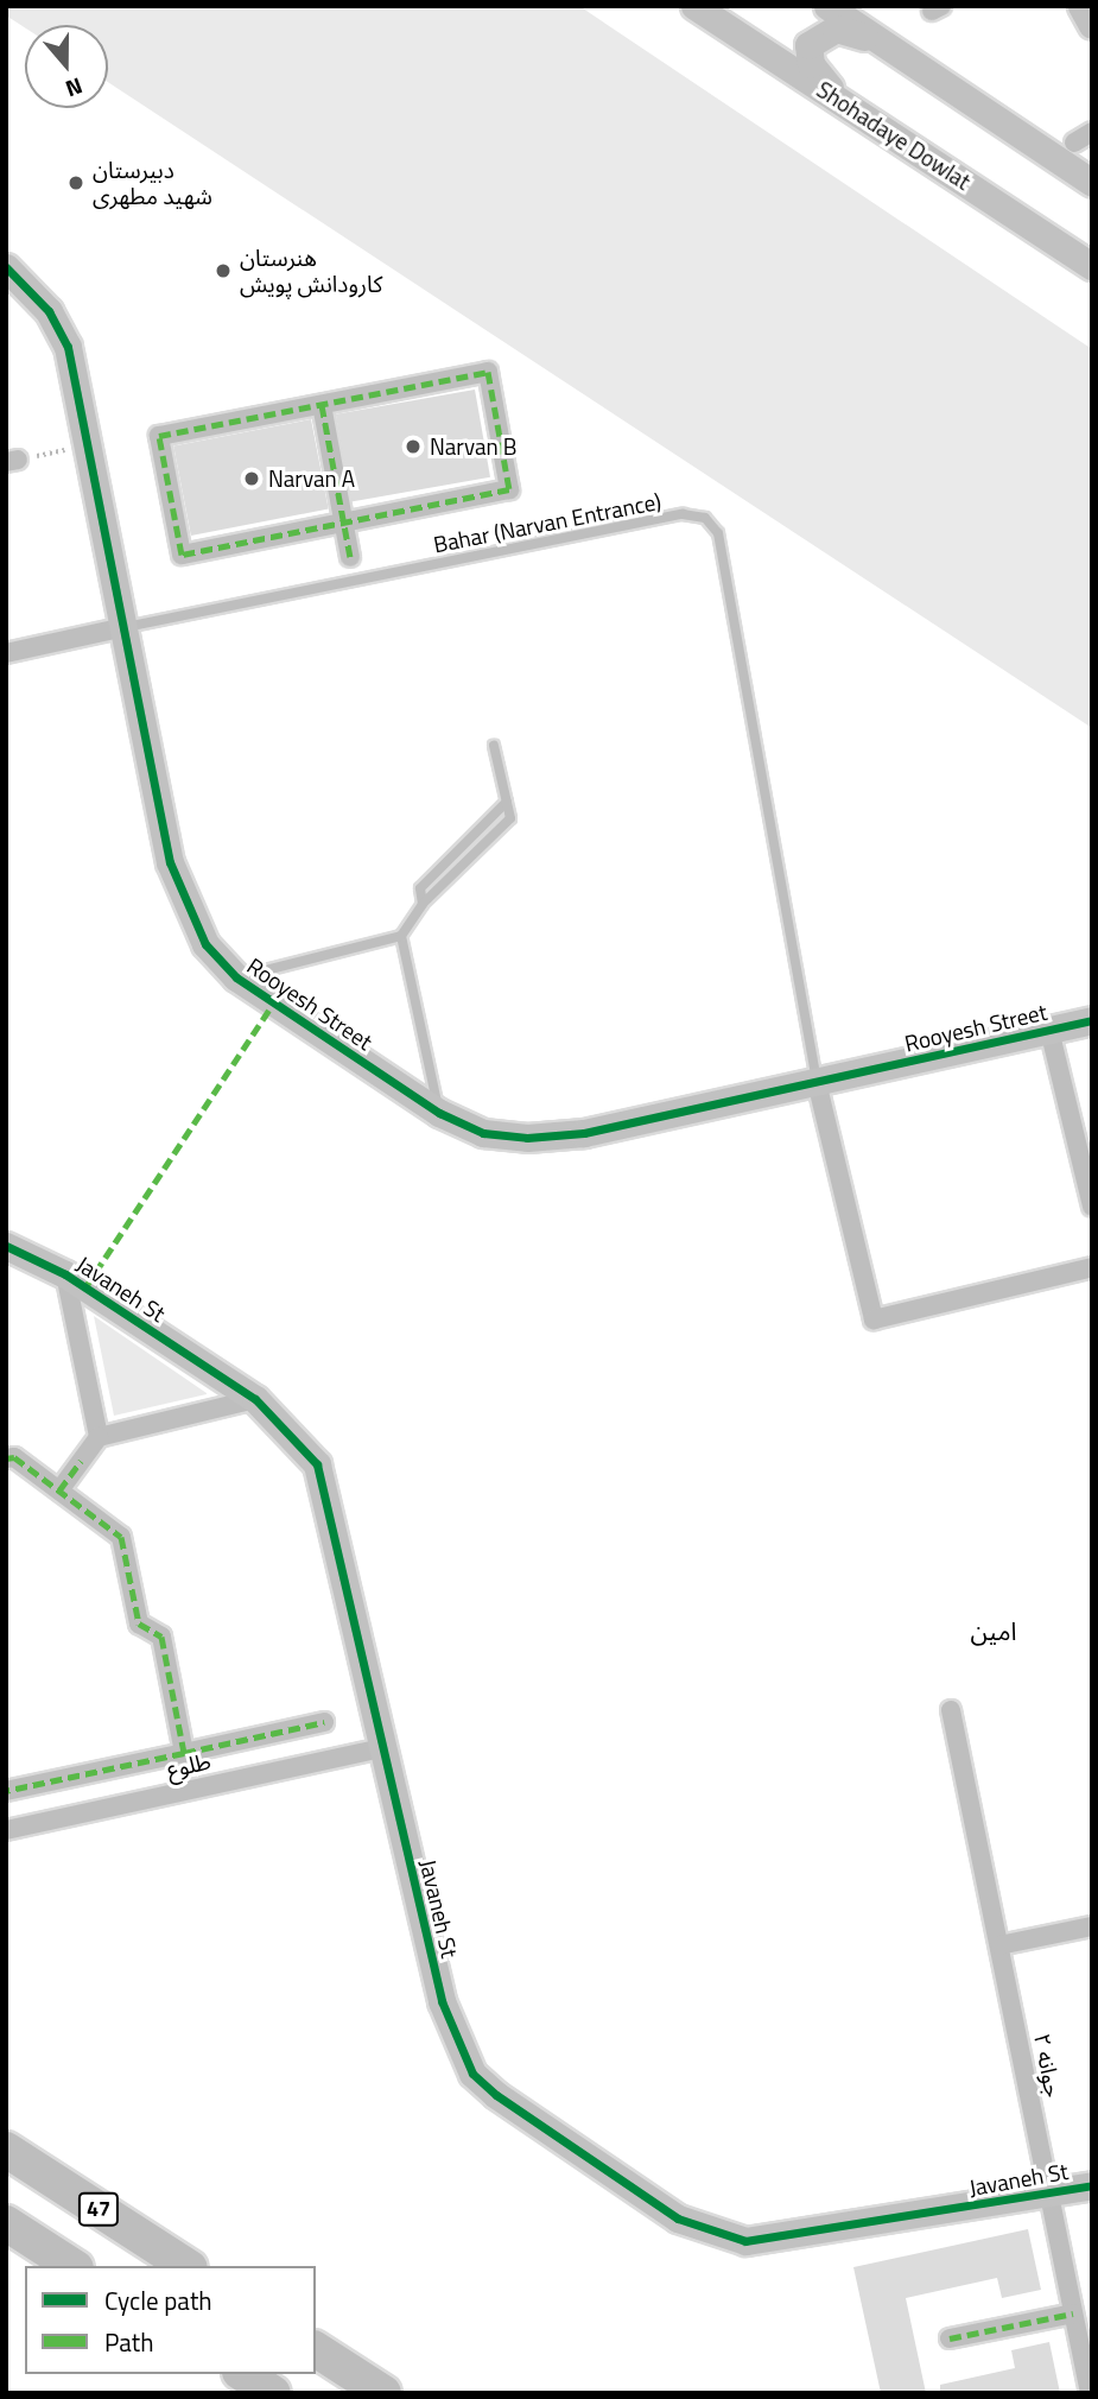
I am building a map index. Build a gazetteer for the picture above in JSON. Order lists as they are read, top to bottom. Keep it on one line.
{"streets":{"highway":["47"],"street":["Shohadaye Dowlat","Rooyesh Street","Javaneh St","طلوع","جوانه ۲"],"lane":["Bahar (Narvan Entrance)"]},"crossings":[["Bahar (Narvan Entrance)","Rooyesh Street"],["Javaneh St","طلوع"],["Javaneh St","جوانه ۲"]],"districts":["امین"],"places":["دبیرستان شهید مطهری","هنرستان کارودانش پویش","Narvan B","Narvan A"],"legend":["Cycle path","Path"],"north":"bottom"}
